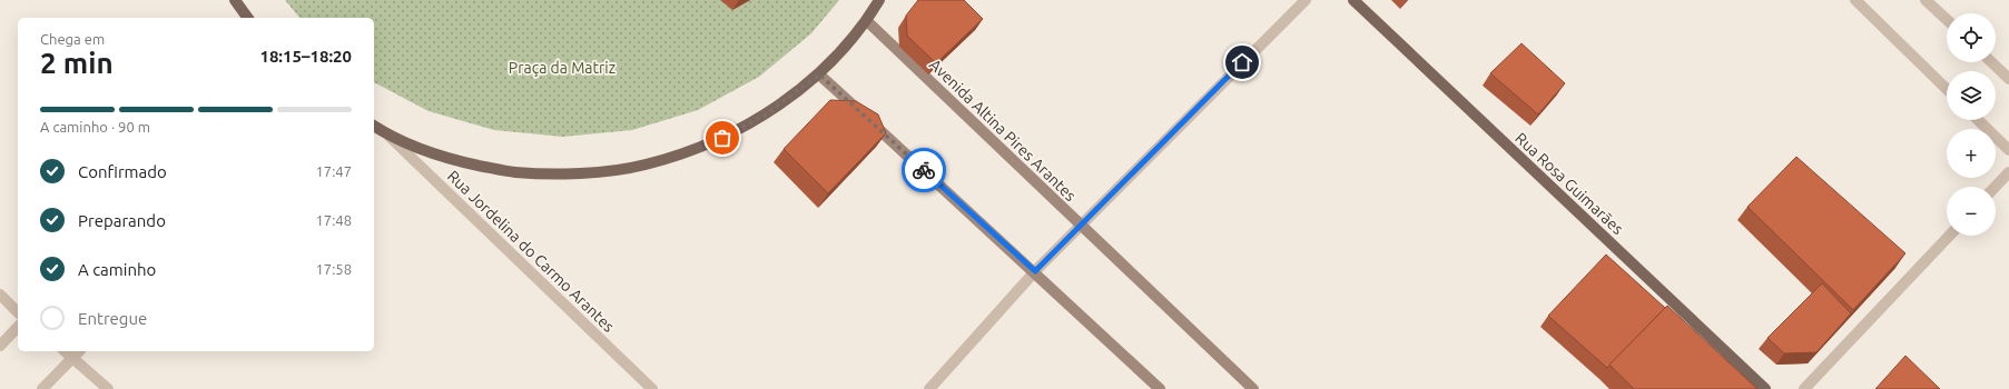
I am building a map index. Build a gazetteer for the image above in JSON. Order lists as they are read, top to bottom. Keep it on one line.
{"streets":{"main road":["Rua Rosa Guimarães"],"street":["Avenida Altina Pires Arantes","Rua Jordelina do Carmo Arantes"]},"parks":["Praça da Matriz"],"page":{"map_buttons":["+","−"],"heading":["2 min","Chega em","18:15–18:20"],"bar":"A caminho · 90 m","list":[["Confirmado","17:47"],["Preparando","17:48"],["A caminho","17:58"],"Entregue"]}}
